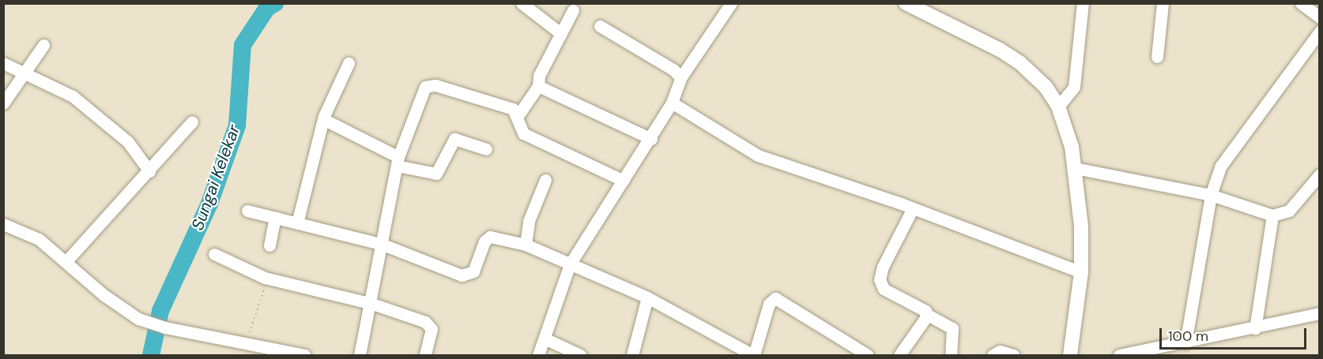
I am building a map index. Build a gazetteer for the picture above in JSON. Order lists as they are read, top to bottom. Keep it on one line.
{"water":["Sungai Kelekar"],"scale_bar":"100 m"}
